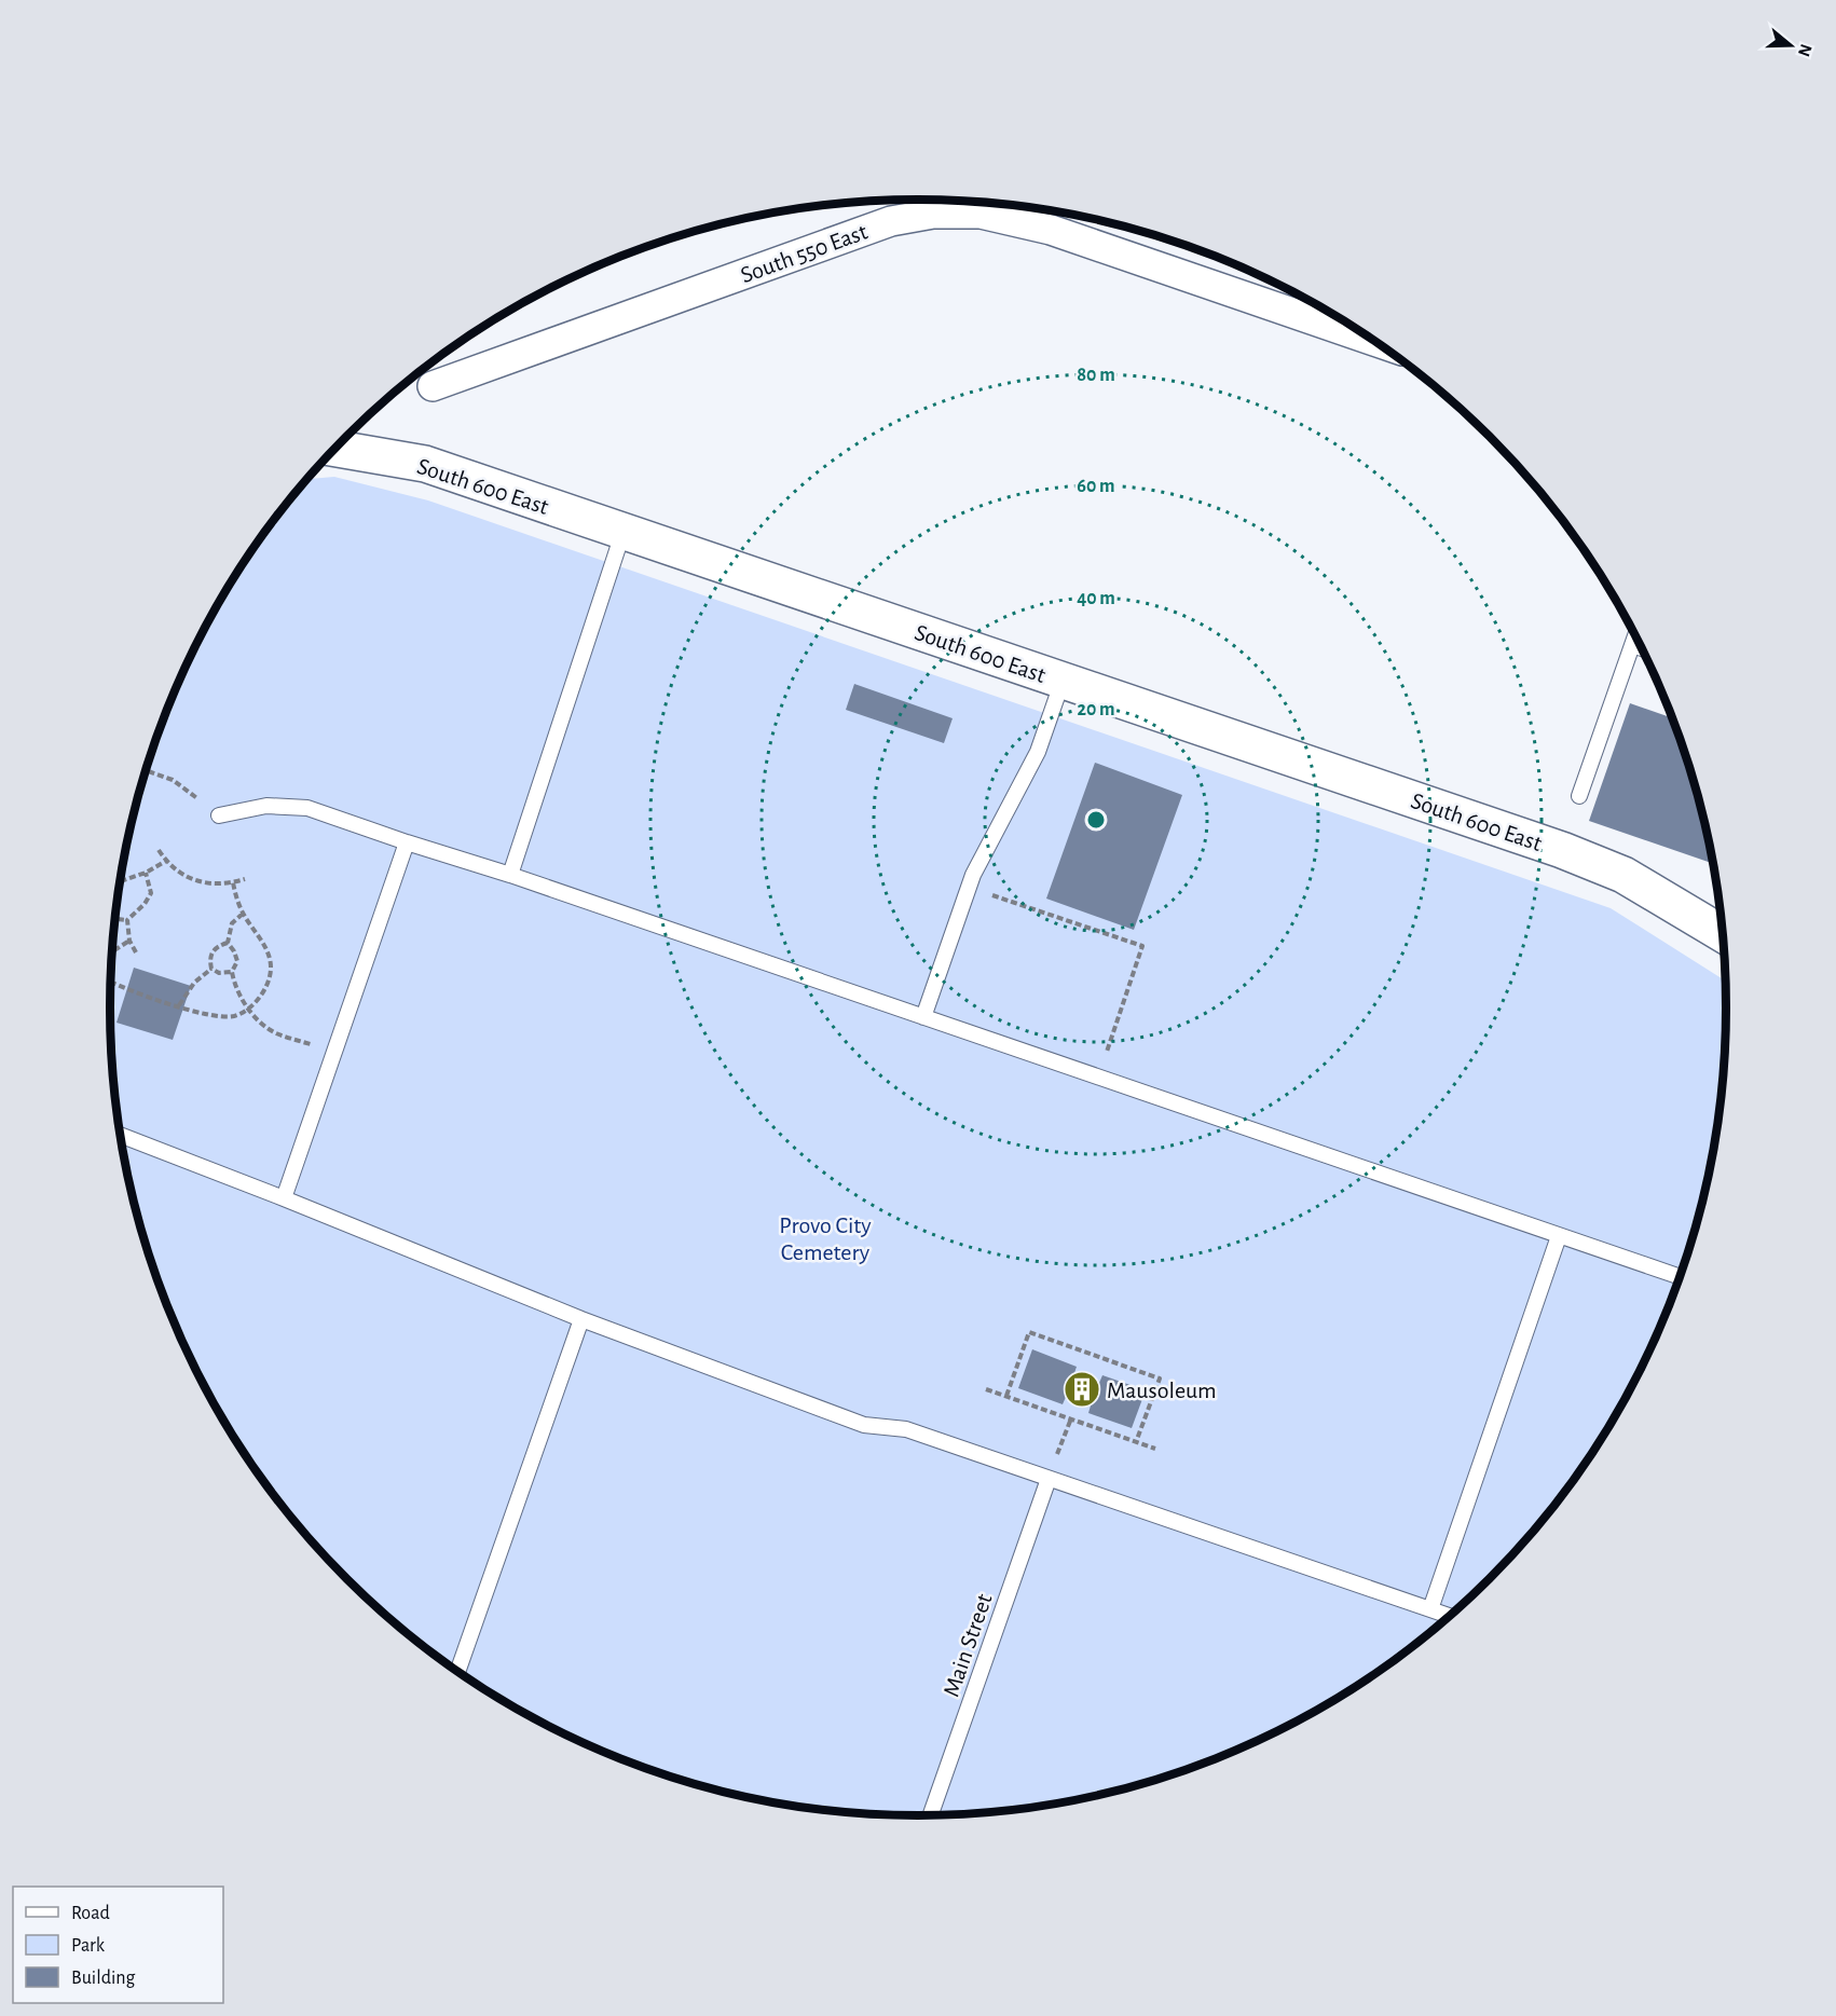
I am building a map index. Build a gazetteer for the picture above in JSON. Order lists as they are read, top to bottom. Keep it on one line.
{"streets":{"street":["South 550 East","South 600 East"],"lane":["Main Street"]},"parks":["Provo City Cemetery"],"places":{"building":["Mausoleum"]},"legend":["Road","Park","Building"],"north":"right","rings":["80 m","60 m","40 m","20 m"]}
